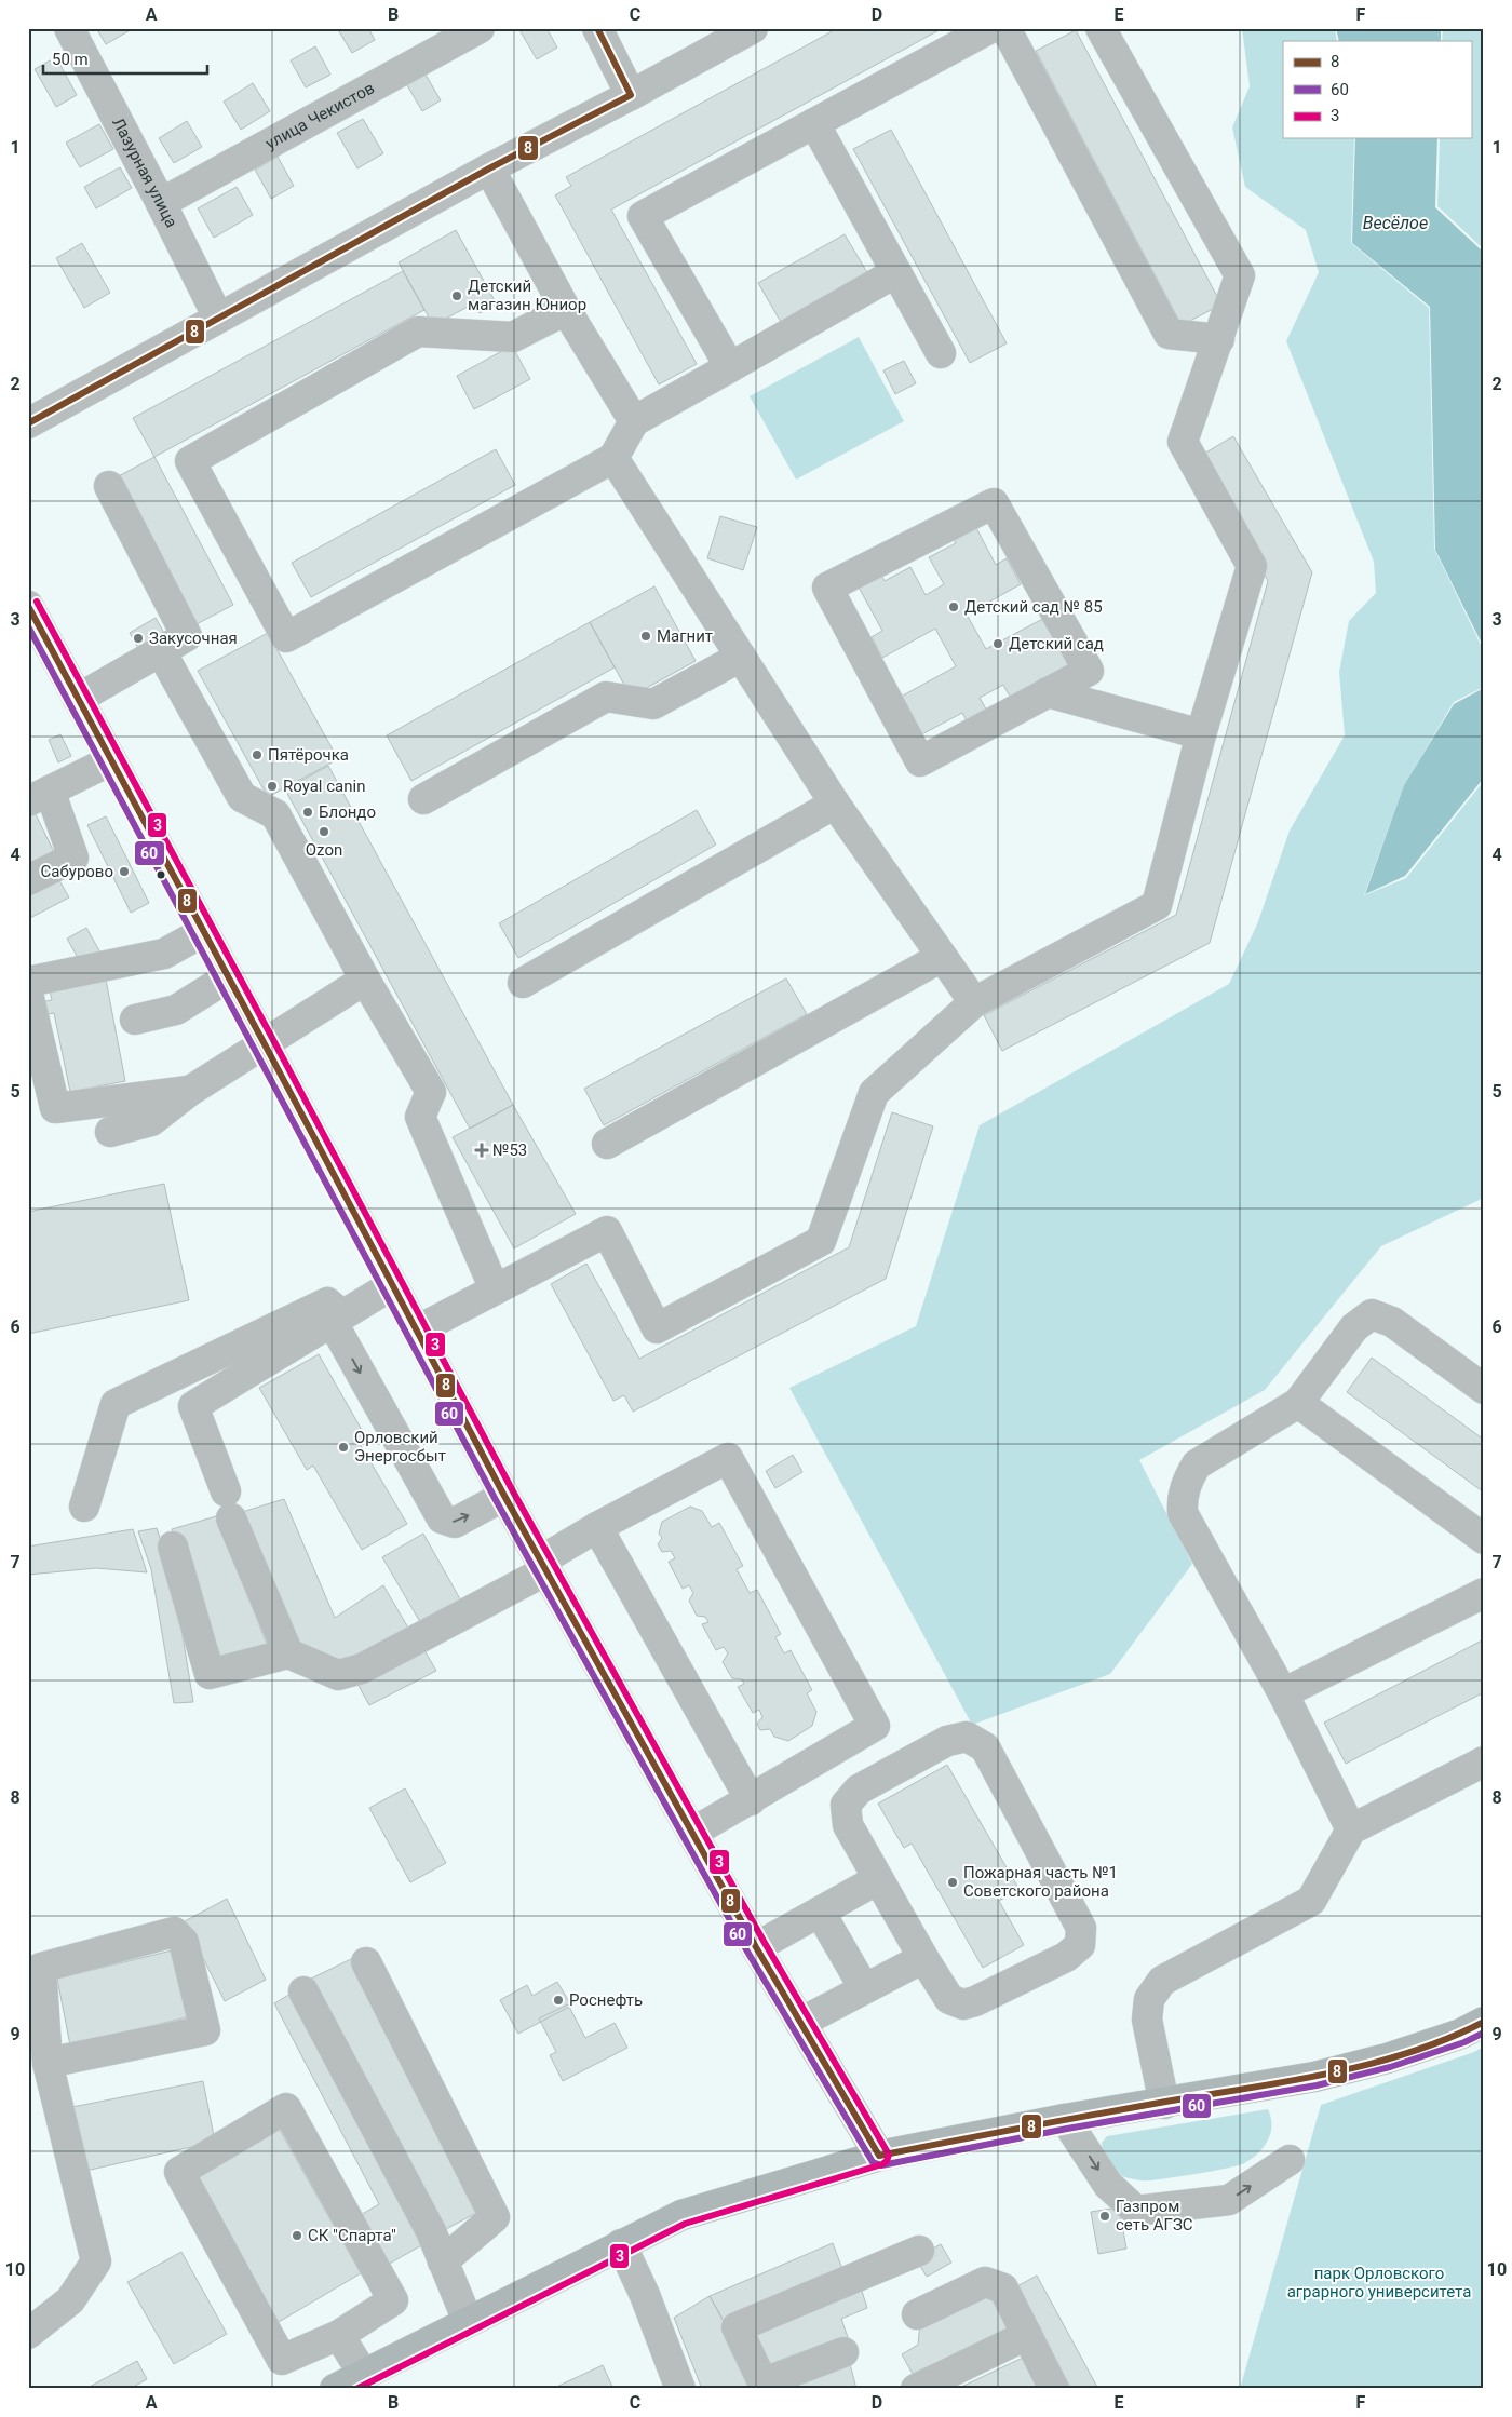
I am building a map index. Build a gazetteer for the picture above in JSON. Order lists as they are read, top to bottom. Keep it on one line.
{"streets":{"street":["улица Чекистов","Лазурная улица"]},"crossings":[["улица Чекистов","Лазурная улица"]],"water":["Весёлое"],"parks":["парк Орловского аграрного университета"],"places":{"other":["Детский магазин Юниор","Детский сад № 85","Магнит","Закусочная","Детский сад","Пятёрочка","Royal canin","Блондо","Ozon","Сабурово","Орловский Энергосбыт","Пожарная часть №1 Советского района","Роснефть","Газпром сеть АГЗС","СК \"Спарта\""],"health":["№53"]},"lines":["transit line 8","transit line 3","transit line 60"],"legend":["8","60","3"],"scale_bar":"50 m","grid":{"columns":["A","B","C","D","E","F"],"rows":["1","2","3","4","5","6","7","8","9","10"]}}
